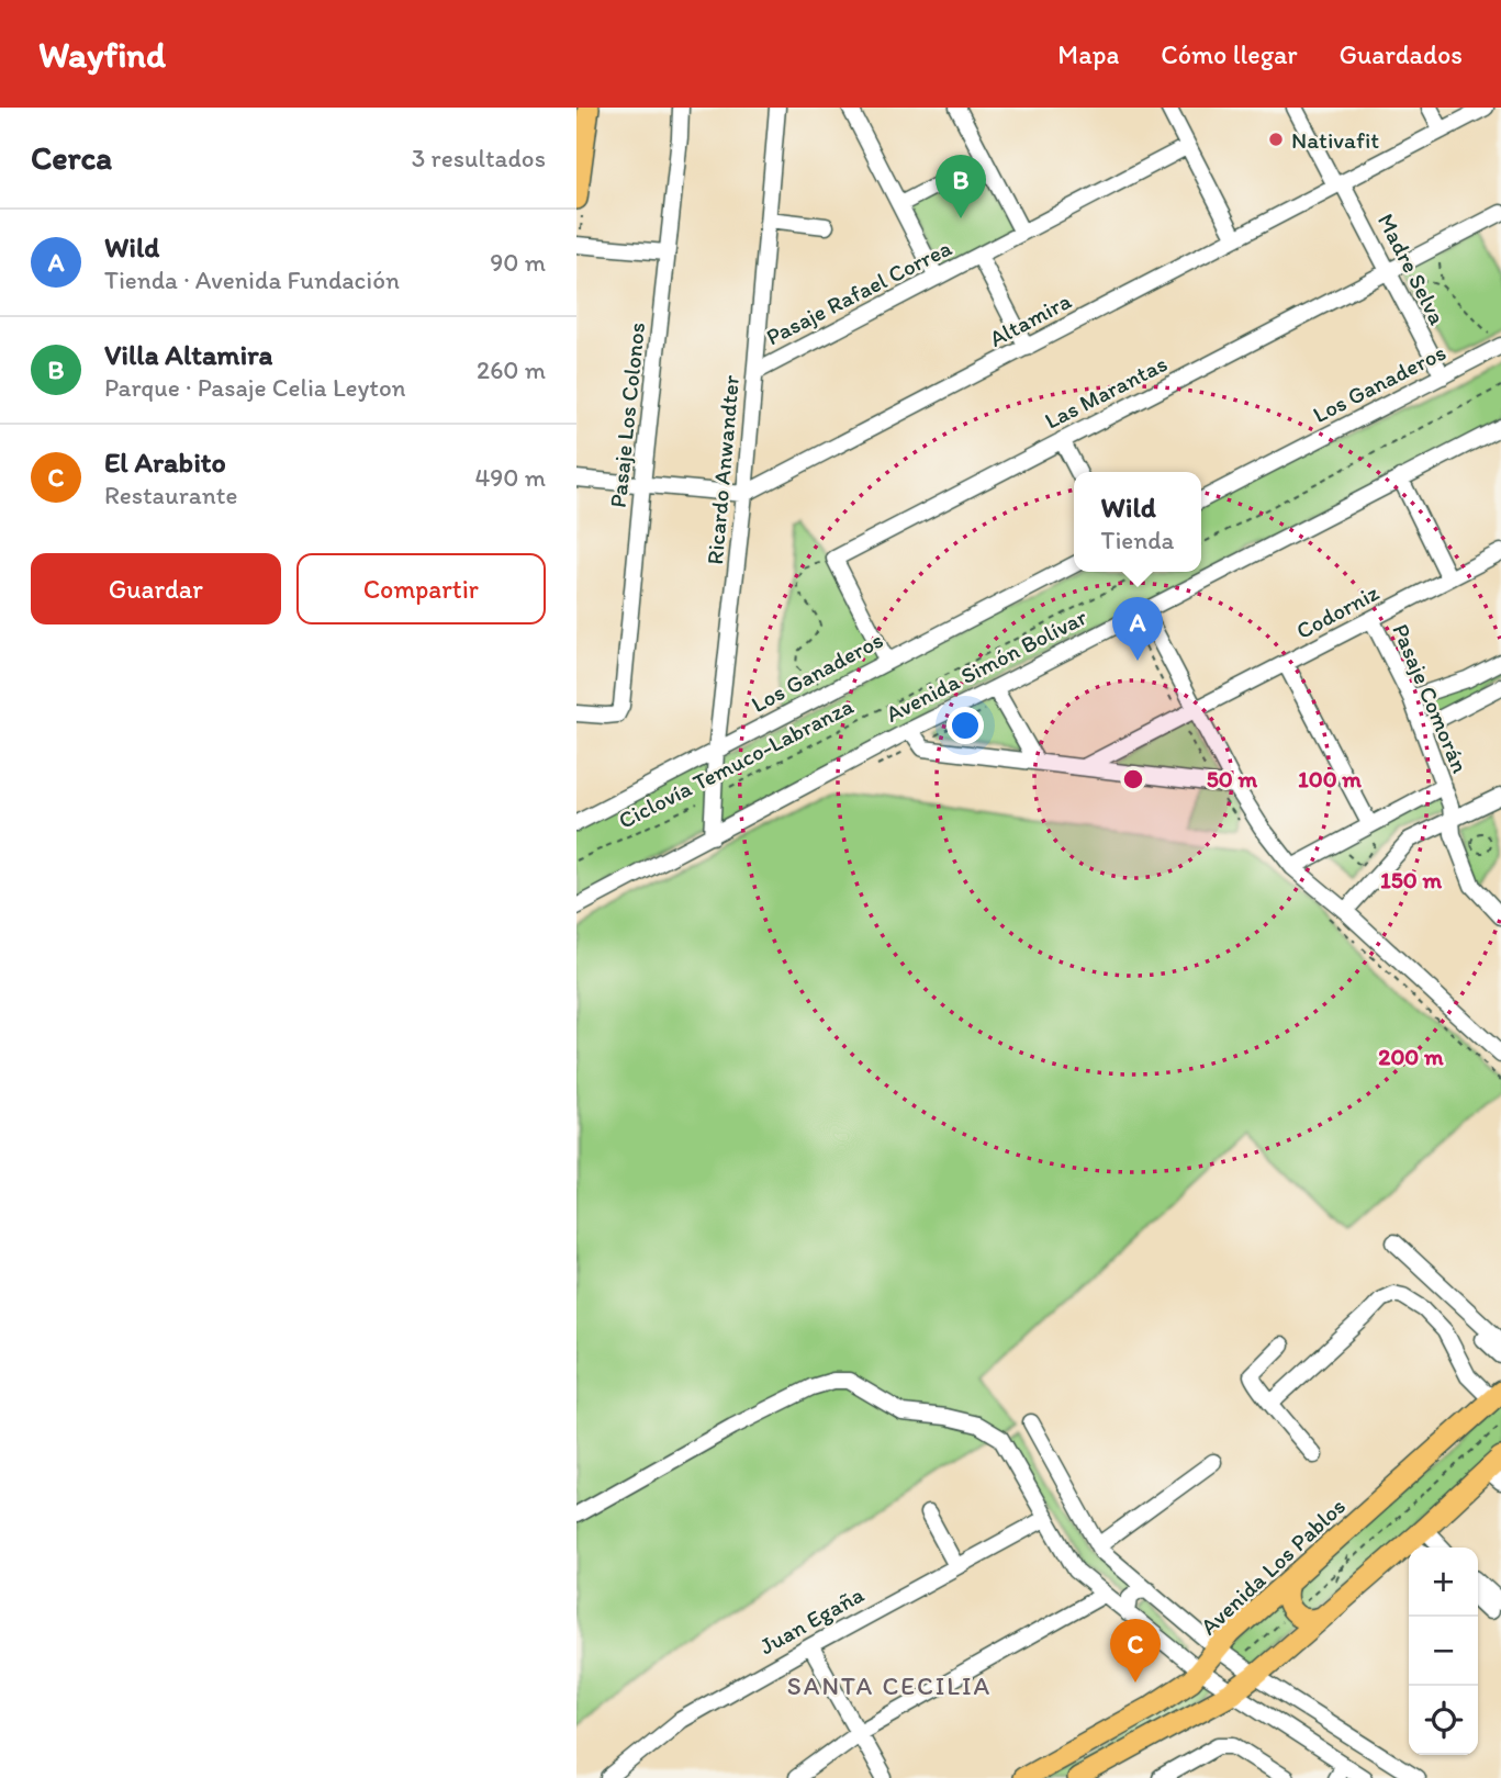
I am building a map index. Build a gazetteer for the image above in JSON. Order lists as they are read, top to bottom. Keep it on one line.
{"streets":{"main road":["Avenida Los Pablos"],"street":["Madre Selva","Pasaje Rafael Correa","Altamira","Los Ganaderos","Las Marantas","Pasaje Los Colonos","Ricardo Anwandter","Codorniz","Avenida Simón Bolívar","Pasaje Comorán","Juan Egaña"],"path":["Ciclovía Temuco-Labranza"]},"crossings":[["Madre Selva","Altamira"],["Madre Selva","Los Ganaderos"],["Madre Selva","Las Marantas"],["Pasaje Rafael Correa","Ricardo Anwandter"],["Altamira","Ricardo Anwandter"],["Los Ganaderos","Ricardo Anwandter"],["Ricardo Anwandter","Avenida Simón Bolívar"],["Ricardo Anwandter","Ciclovía Temuco-Labranza"],["Codorniz","Pasaje Comorán"]],"districts":["SANTA CECILIA"],"places":["Nativafit"],"page":{"header":"Wayfind","nav":["Mapa","Cómo llegar","Guardados"],"heading":["Cerca","3 resultados"],"pins":["B","A","C"],"list":[{"mark":"A","name":"Wild","note":"Tienda · Avenida Fundación","value":"90 m"},{"mark":"B","name":"Villa Altamira","note":"Parque · Pasaje Celia Leyton","value":"260 m"},{"mark":"C","name":"El Arabito","note":"Restaurante","value":"490 m"}],"popup":["Wild","Tienda"],"buttons":["Guardar","Compartir"],"map_buttons":["+","−"]},"rings":["50 m","100 m","150 m","200 m"]}
